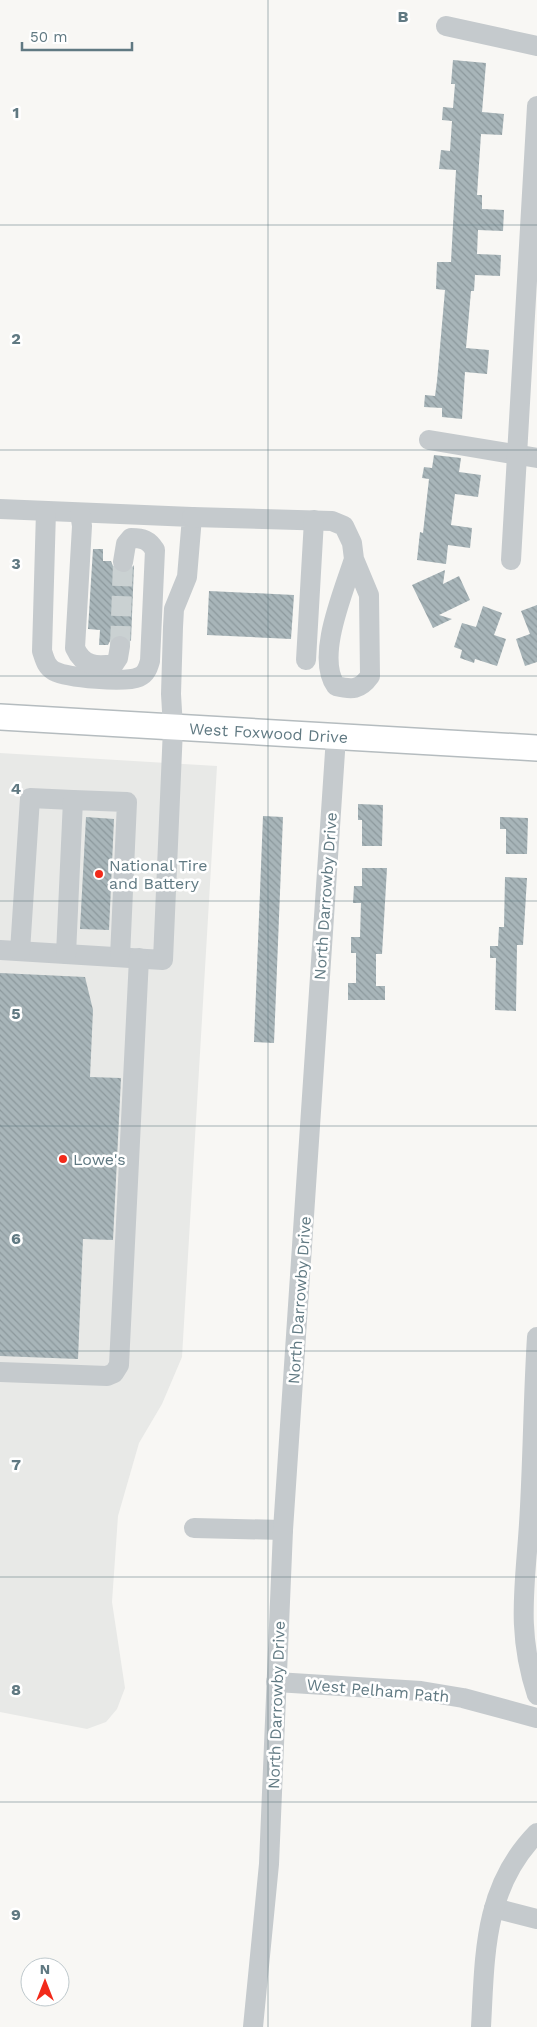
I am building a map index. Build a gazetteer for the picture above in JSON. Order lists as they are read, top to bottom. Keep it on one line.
{"streets":{"main road":["West Foxwood Drive"],"street":["North Darrowby Drive","West Pelham Path"]},"crossings":[["West Foxwood Drive","North Darrowby Drive"],["North Darrowby Drive","West Pelham Path"]],"places":["National Tire and Battery","Lowe's"],"scale_bar":"50 m","north":"top","grid":{"columns":["B"],"rows":["1","2","3","4","5","6","7","8","9"]}}
